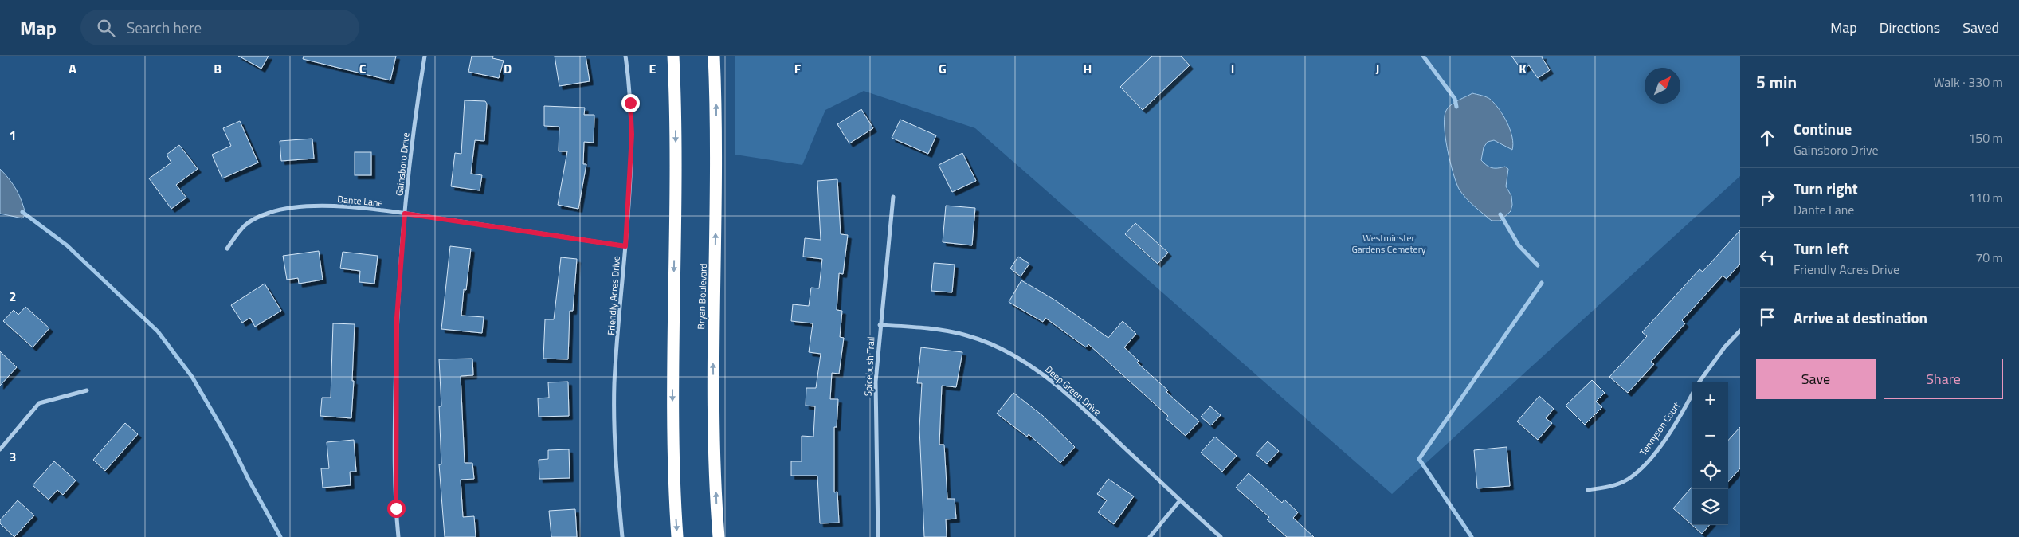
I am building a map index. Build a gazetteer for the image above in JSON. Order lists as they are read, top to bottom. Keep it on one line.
{"streets":{"highway":["Bryan Boulevard"],"street":["Gainsboro Drive","Dante Lane","Friendly Acres Drive","Spicebush Trail","Deep Green Drive","Tennyson Court"]},"crossings":[["Gainsboro Drive","Dante Lane"],["Dante Lane","Friendly Acres Drive"],["Spicebush Trail","Deep Green Drive"]],"parks":["Westminster Gardens Cemetery"],"north":"top right","page":{"header":"Map","search":"Search here","nav":["Map","Directions","Saved"],"heading":["5 min","Walk · 330 m"],"list":[["Continue","Gainsboro Drive","150 m"],["Turn right","Dante Lane","110 m"],["Turn left","Friendly Acres Drive","70 m"],"Arrive at destination"],"buttons":["Save","Share"],"map_buttons":["+","−"]},"grid":{"columns":["A","B","C","D","E","F","G","H","I","J","K"],"rows":["1","2","3"]}}
